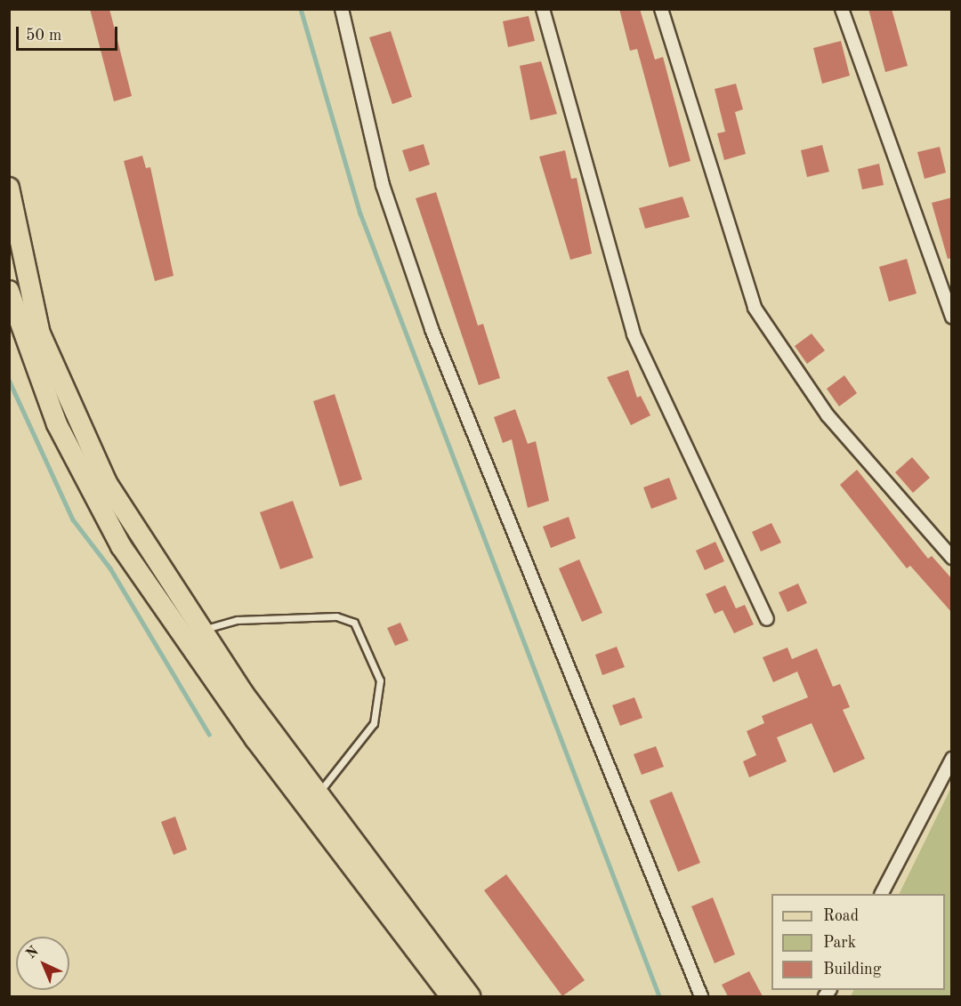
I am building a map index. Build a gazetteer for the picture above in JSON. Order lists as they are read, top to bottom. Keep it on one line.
{"legend":["Road","Park","Building"],"scale_bar":"50 m","north":"top left"}
